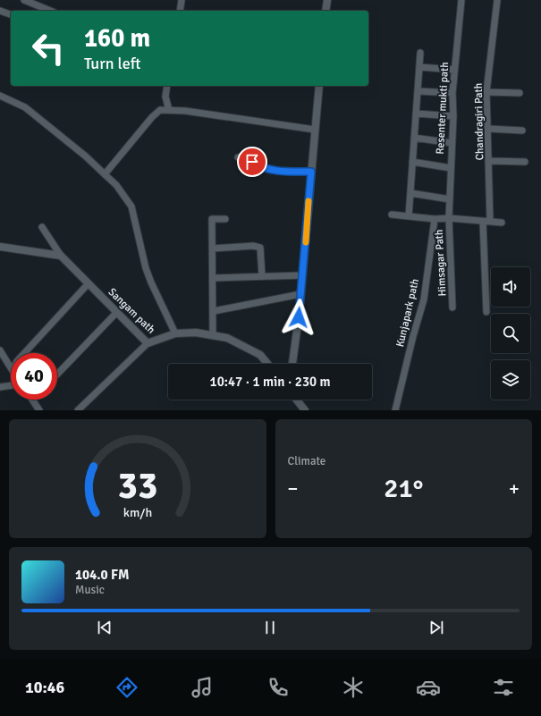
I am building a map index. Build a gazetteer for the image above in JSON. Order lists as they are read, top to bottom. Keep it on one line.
{"streets":{"street":["Resenter mukti path","Chandragiri Path","Himsagar Path","Sangam path","Kunjapark path"]},"crossings":[["Resenter mukti path","Himsagar Path"]],"page":{"turn":["160 m","Turn left"],"limit":"40","trip":"10:47 · 1 min · 230 m","tile":"Climate","heat":["−","21°","+"],"song":["104.0 FM","Music"],"tabs":"10:46","gauge":["33","km/h"]}}
